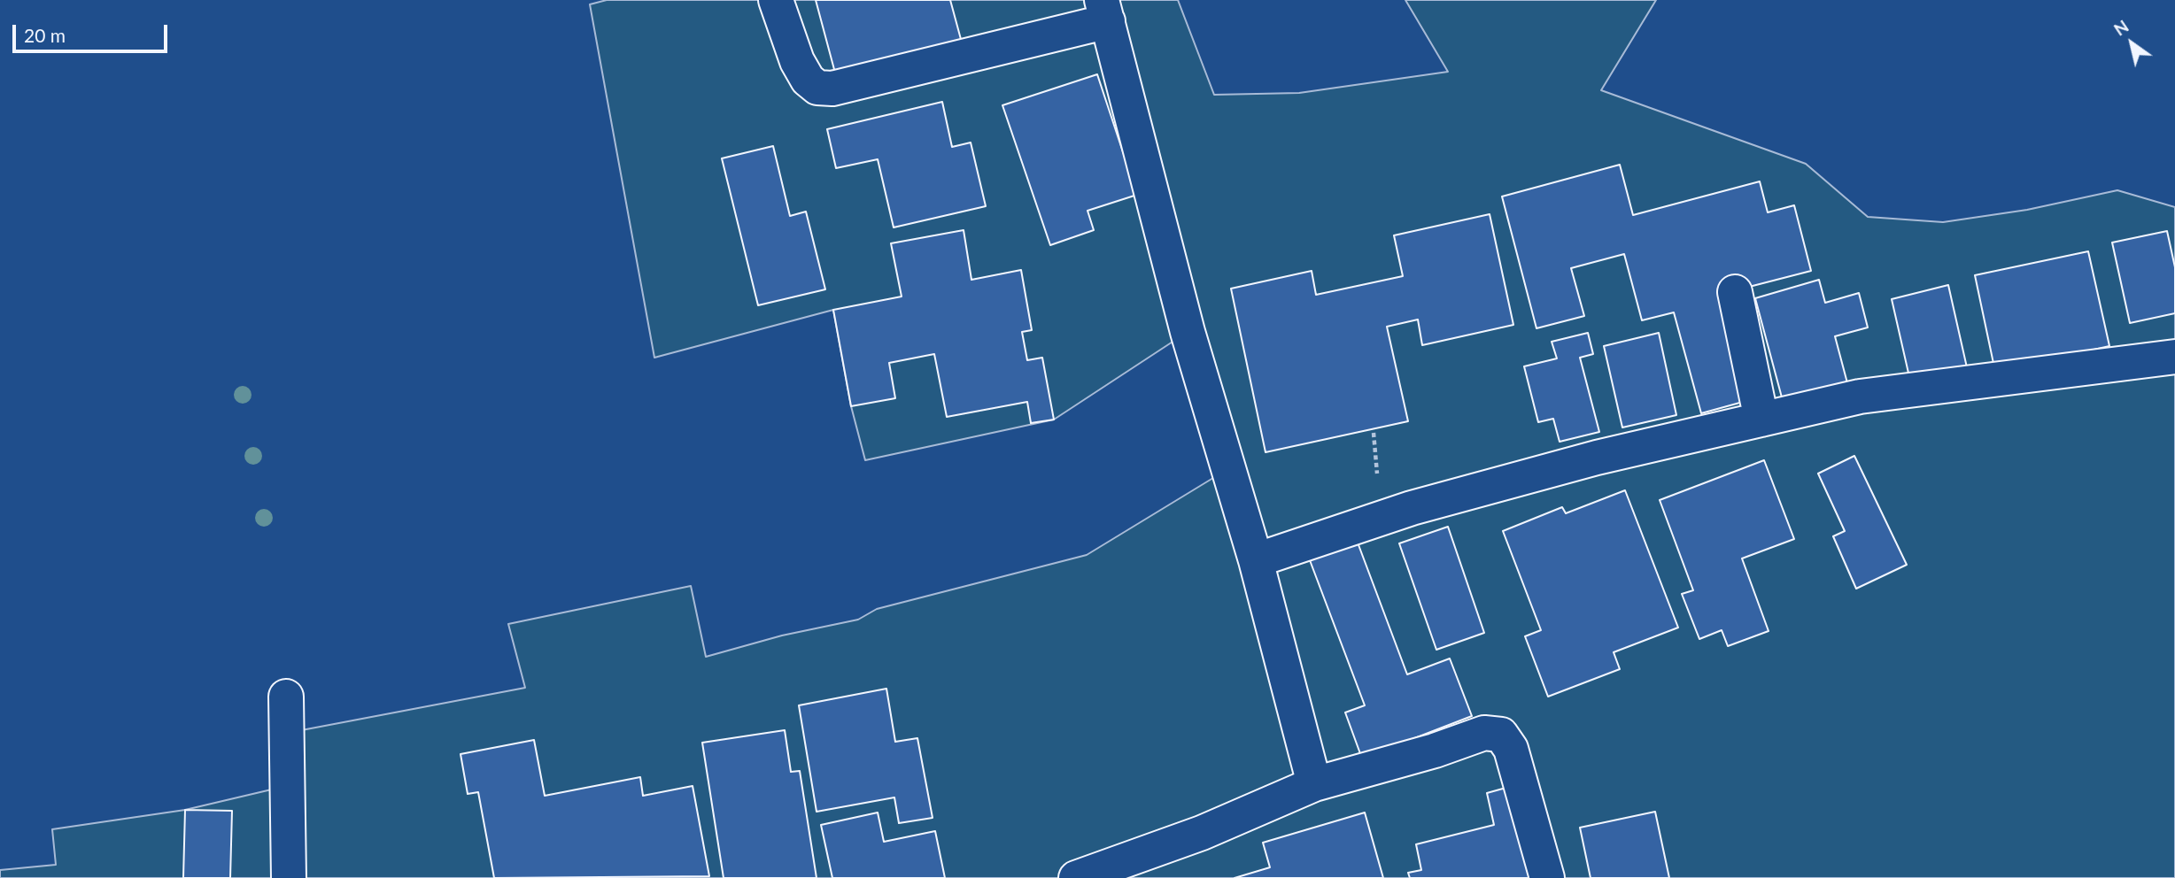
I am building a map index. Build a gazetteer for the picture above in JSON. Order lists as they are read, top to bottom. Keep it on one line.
{"scale_bar":"20 m","north":"top left"}
